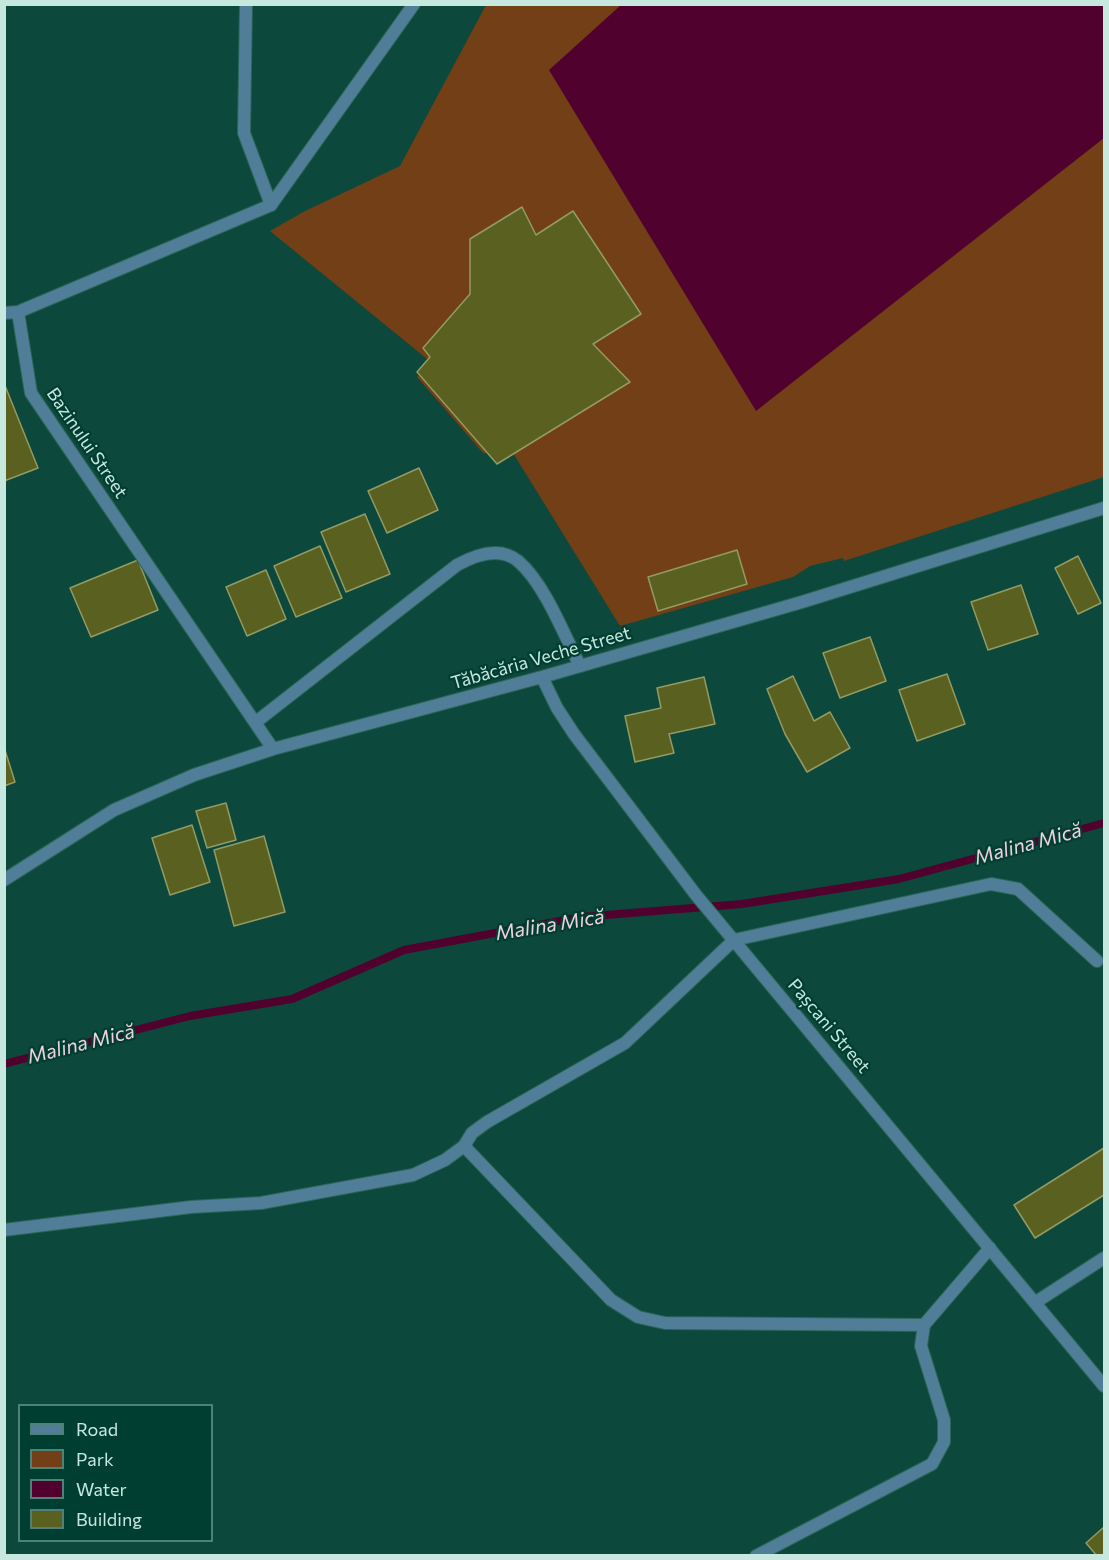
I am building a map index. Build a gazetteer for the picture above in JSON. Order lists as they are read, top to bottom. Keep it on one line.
{"streets":{"street":["Bazinului Street","Tăbăcăria Veche Street","Pașcani Street"]},"crossings":[["Bazinului Street","Tăbăcăria Veche Street"],["Tăbăcăria Veche Street","Pașcani Street"]],"water":["Malina Mică"],"legend":["Road","Park","Water","Building"]}
